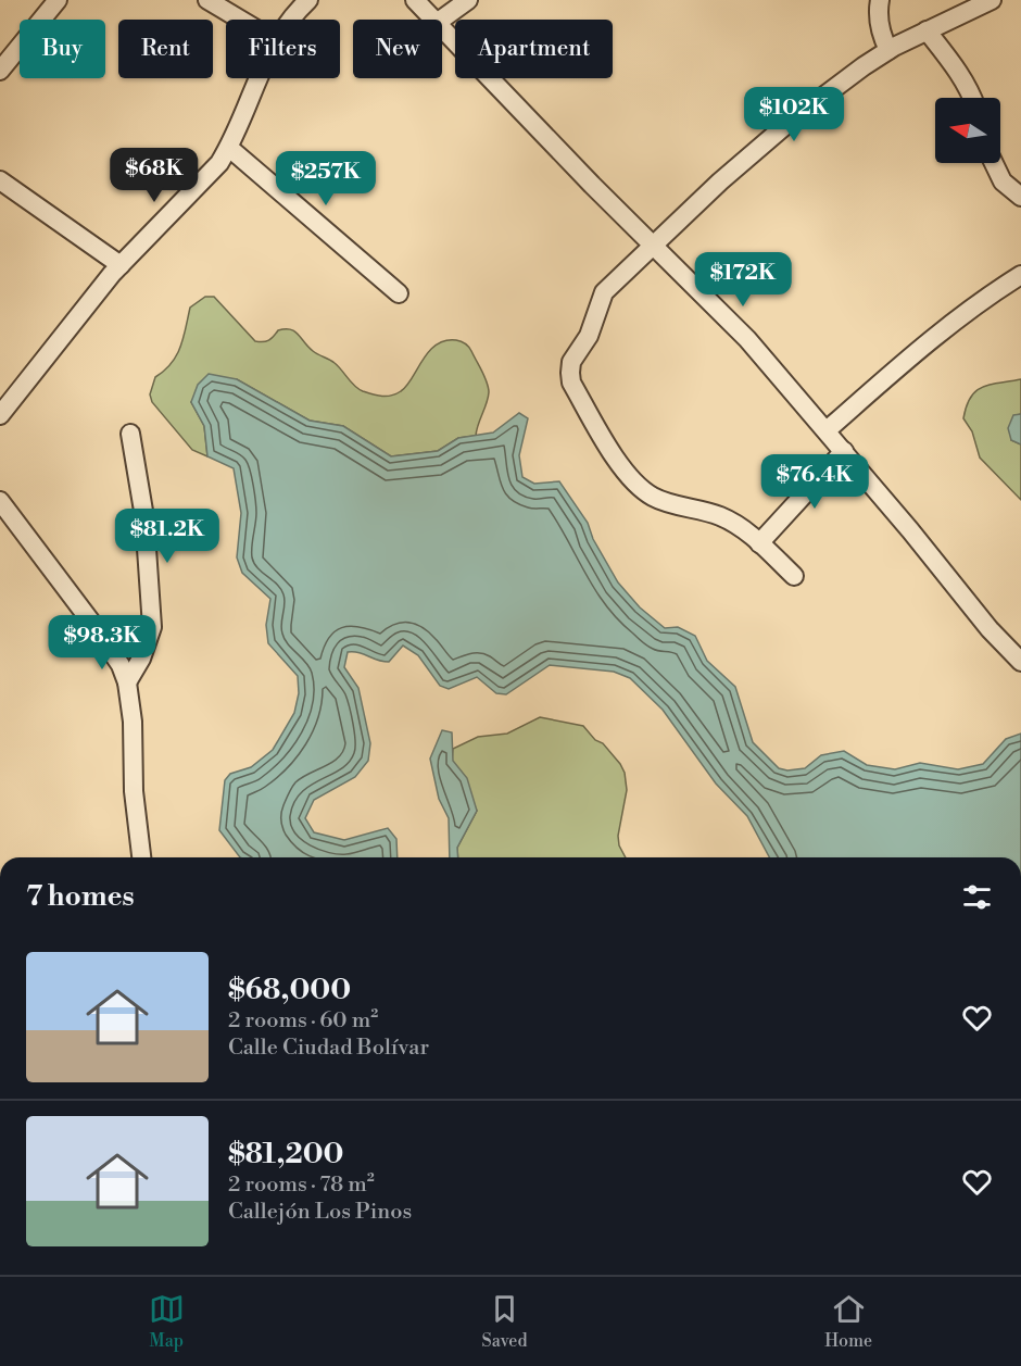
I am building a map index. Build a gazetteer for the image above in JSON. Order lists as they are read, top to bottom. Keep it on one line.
{"north":"left","page":{"chip":["Buy","Rent","Filters","New","Apartment"],"price":["$102K","$68K","$257K","$172K","$76.4K","$81.2K","$98.3K"],"heading":"7 homes","list":[{"name":"$68,000","note":"2 rooms · 60 m² · Calle Ciudad Bolívar"},{"name":"$81,200","note":"2 rooms · 78 m² · Callejón Los Pinos"}],"tabs":["Map","Saved","Home"]}}
